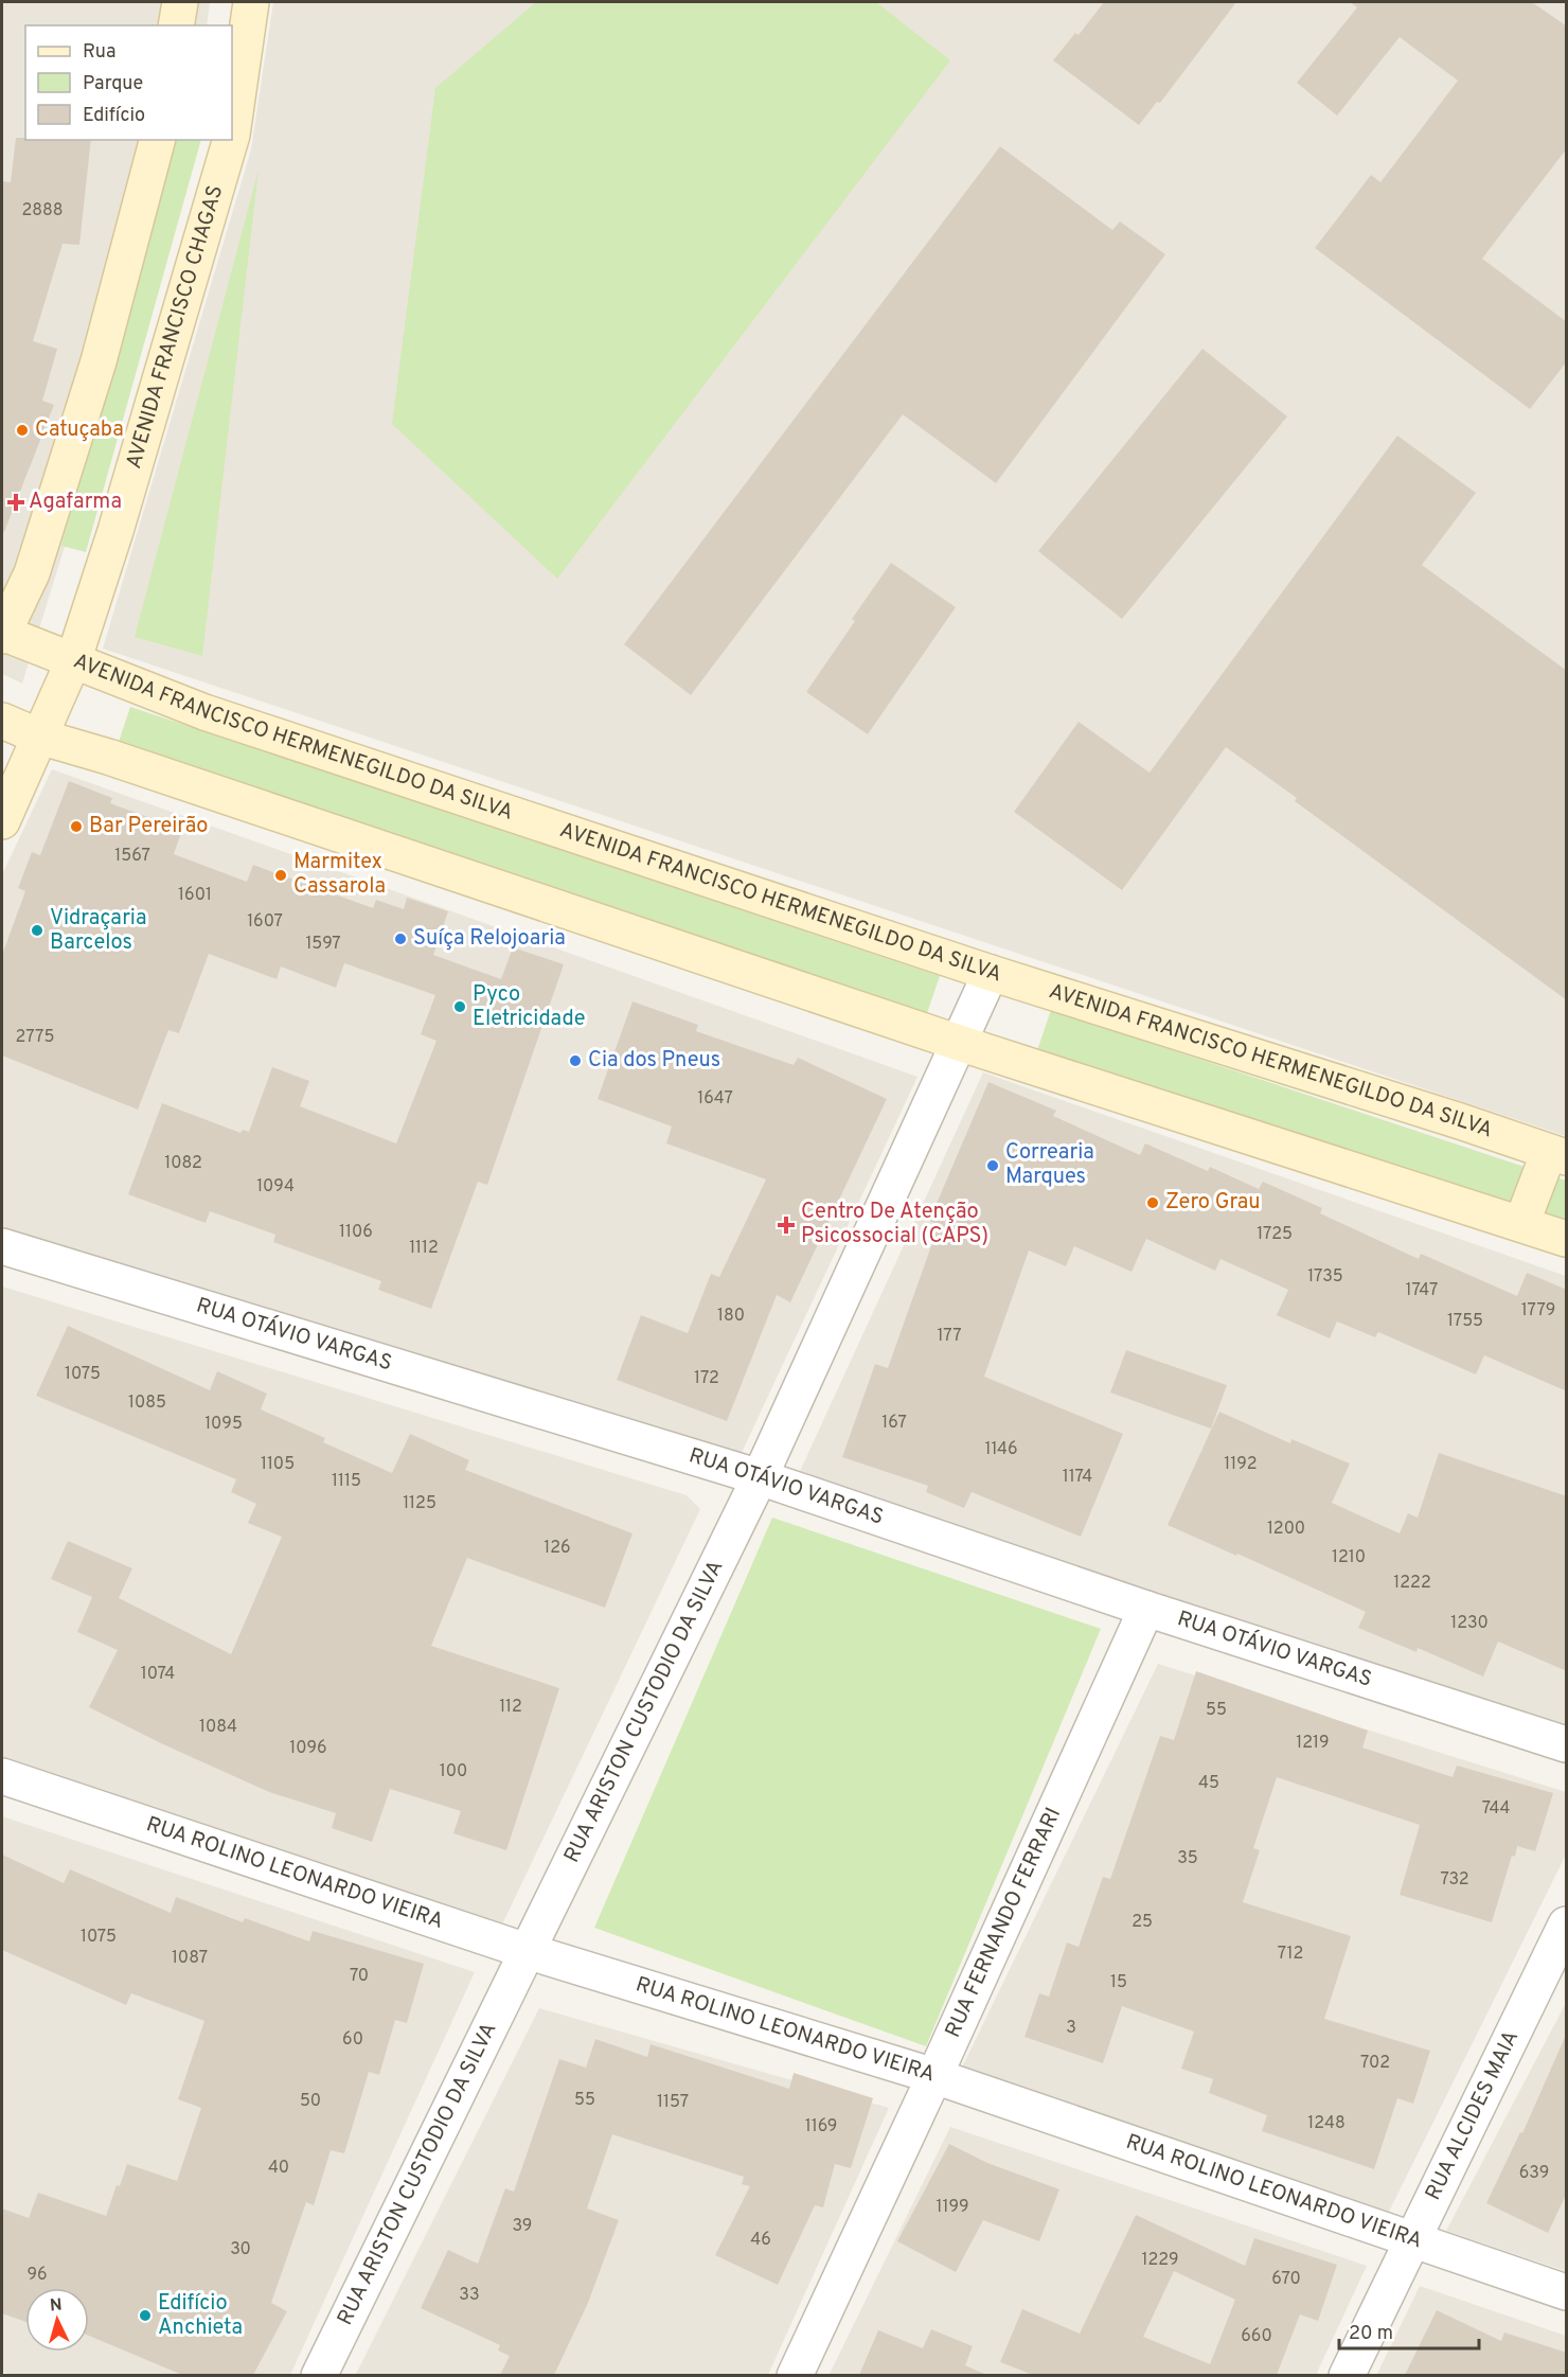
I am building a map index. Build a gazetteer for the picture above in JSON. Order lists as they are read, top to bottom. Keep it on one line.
{"streets":{"main road":["AVENIDA FRANCISCO CHAGAS","AVENIDA FRANCISCO HERMENEGILDO DA SILVA"],"street":["RUA OTÁVIO VARGAS","RUA ARISTON CUSTODIO DA SILVA","RUA ROLINO LEONARDO VIEIRA","RUA FERNANDO FERRARI","RUA ALCIDES MAIA"]},"crossings":[["AVENIDA FRANCISCO CHAGAS","AVENIDA FRANCISCO HERMENEGILDO DA SILVA"],["AVENIDA FRANCISCO HERMENEGILDO DA SILVA","RUA ARISTON CUSTODIO DA SILVA"],["RUA OTÁVIO VARGAS","RUA ARISTON CUSTODIO DA SILVA"],["RUA OTÁVIO VARGAS","RUA FERNANDO FERRARI"],["RUA ARISTON CUSTODIO DA SILVA","RUA ROLINO LEONARDO VIEIRA"],["RUA ROLINO LEONARDO VIEIRA","RUA FERNANDO FERRARI"],["RUA ROLINO LEONARDO VIEIRA","RUA ALCIDES MAIA"]],"places":{"other":["Catuçaba","Bar Pereirão","Marmitex Cassarola","Vidraçaria Barcelos","Suíça Relojoaria","Pyco Eletricidade","Cia dos Pneus","Correaria Marques","Zero Grau","Edifício Anchieta"],"health":["Agafarma","Centro De Atenção Psicossocial (CAPS)"]},"house_numbers":["2888","1567","1601","1607","1597","2775","1647","1082","1094","1106","1725","1112","1735","1747","1779","180","1755","177","1075","172","1085","167","1095","1146","1105","1192","1174","1115","1125","1200","126","1210","1222","1230","1074","112","55","1084","1219","1096","100","45","744","35","732","25","1075","712","1087","70","15","3","60","702","55","50","1157","1248","1169","40","639","1199","39","46","30","1229","96","670","33","660"],"legend":["Rua","Parque","Edifício"],"scale_bar":"20 m","north":"top"}
